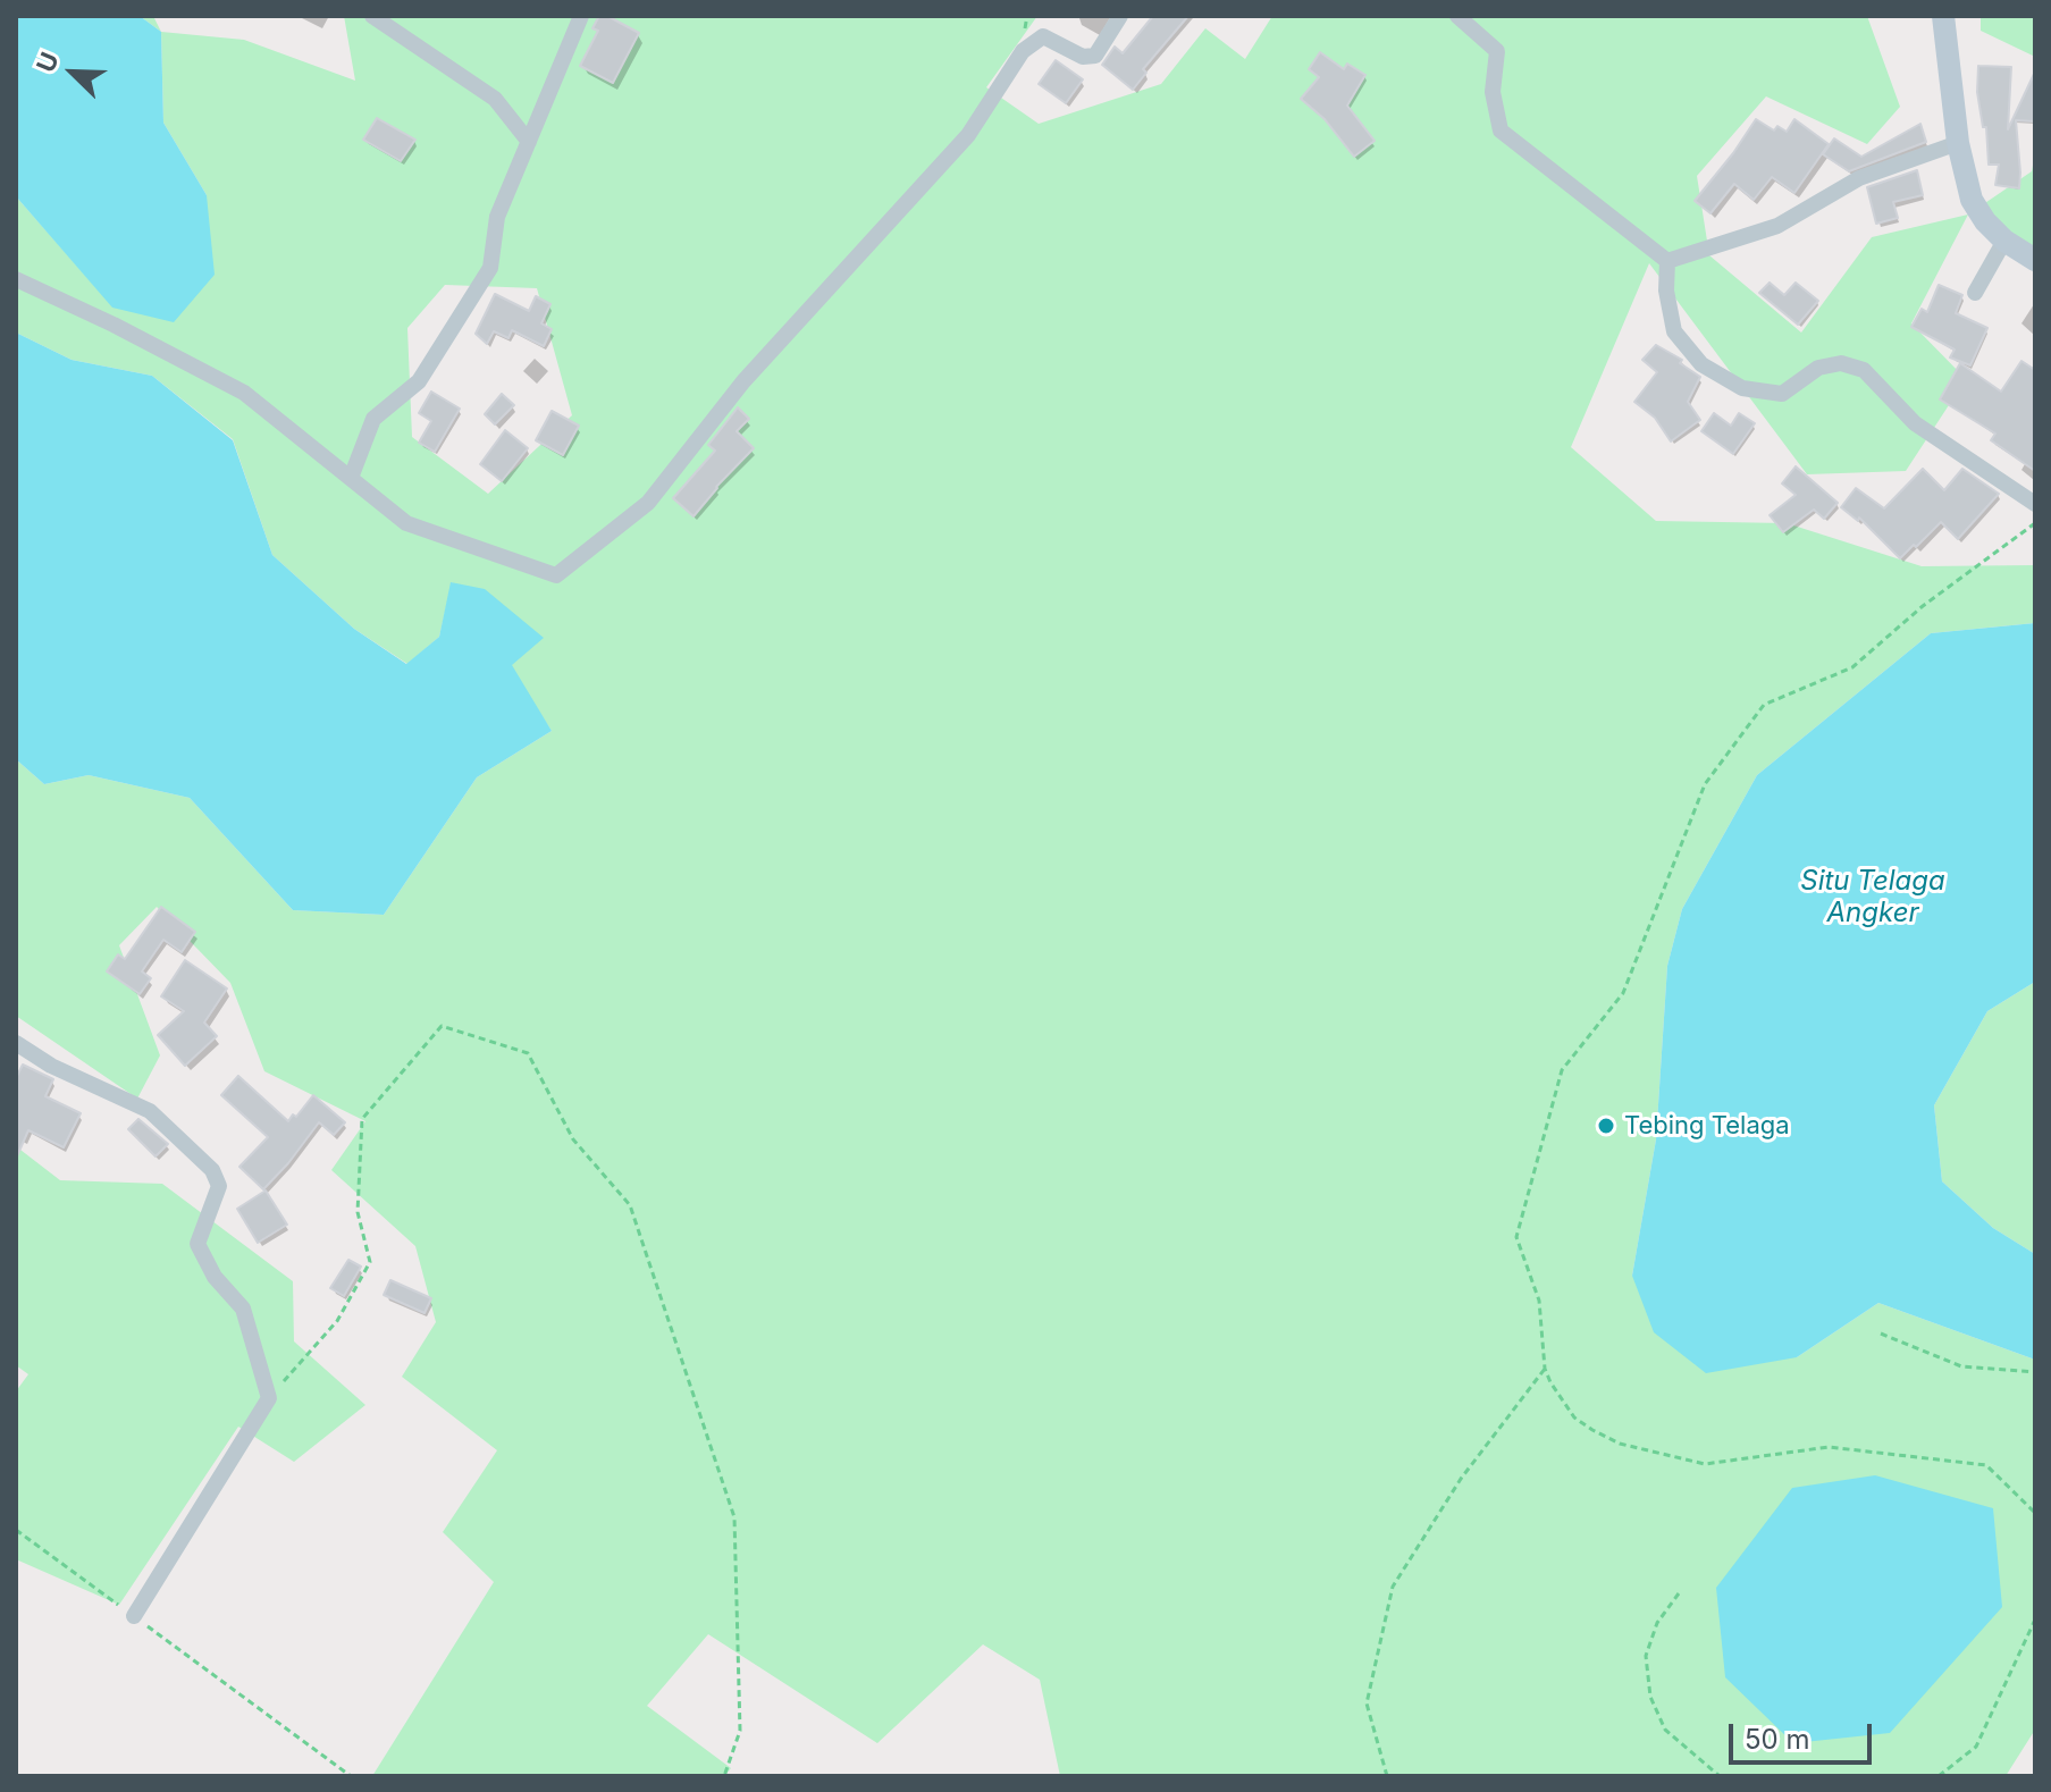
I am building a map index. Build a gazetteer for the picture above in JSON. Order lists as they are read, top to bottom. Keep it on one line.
{"water":["Situ Telaga Angker"],"places":["Tebing Telaga"],"scale_bar":"50 m","north":"top left"}
